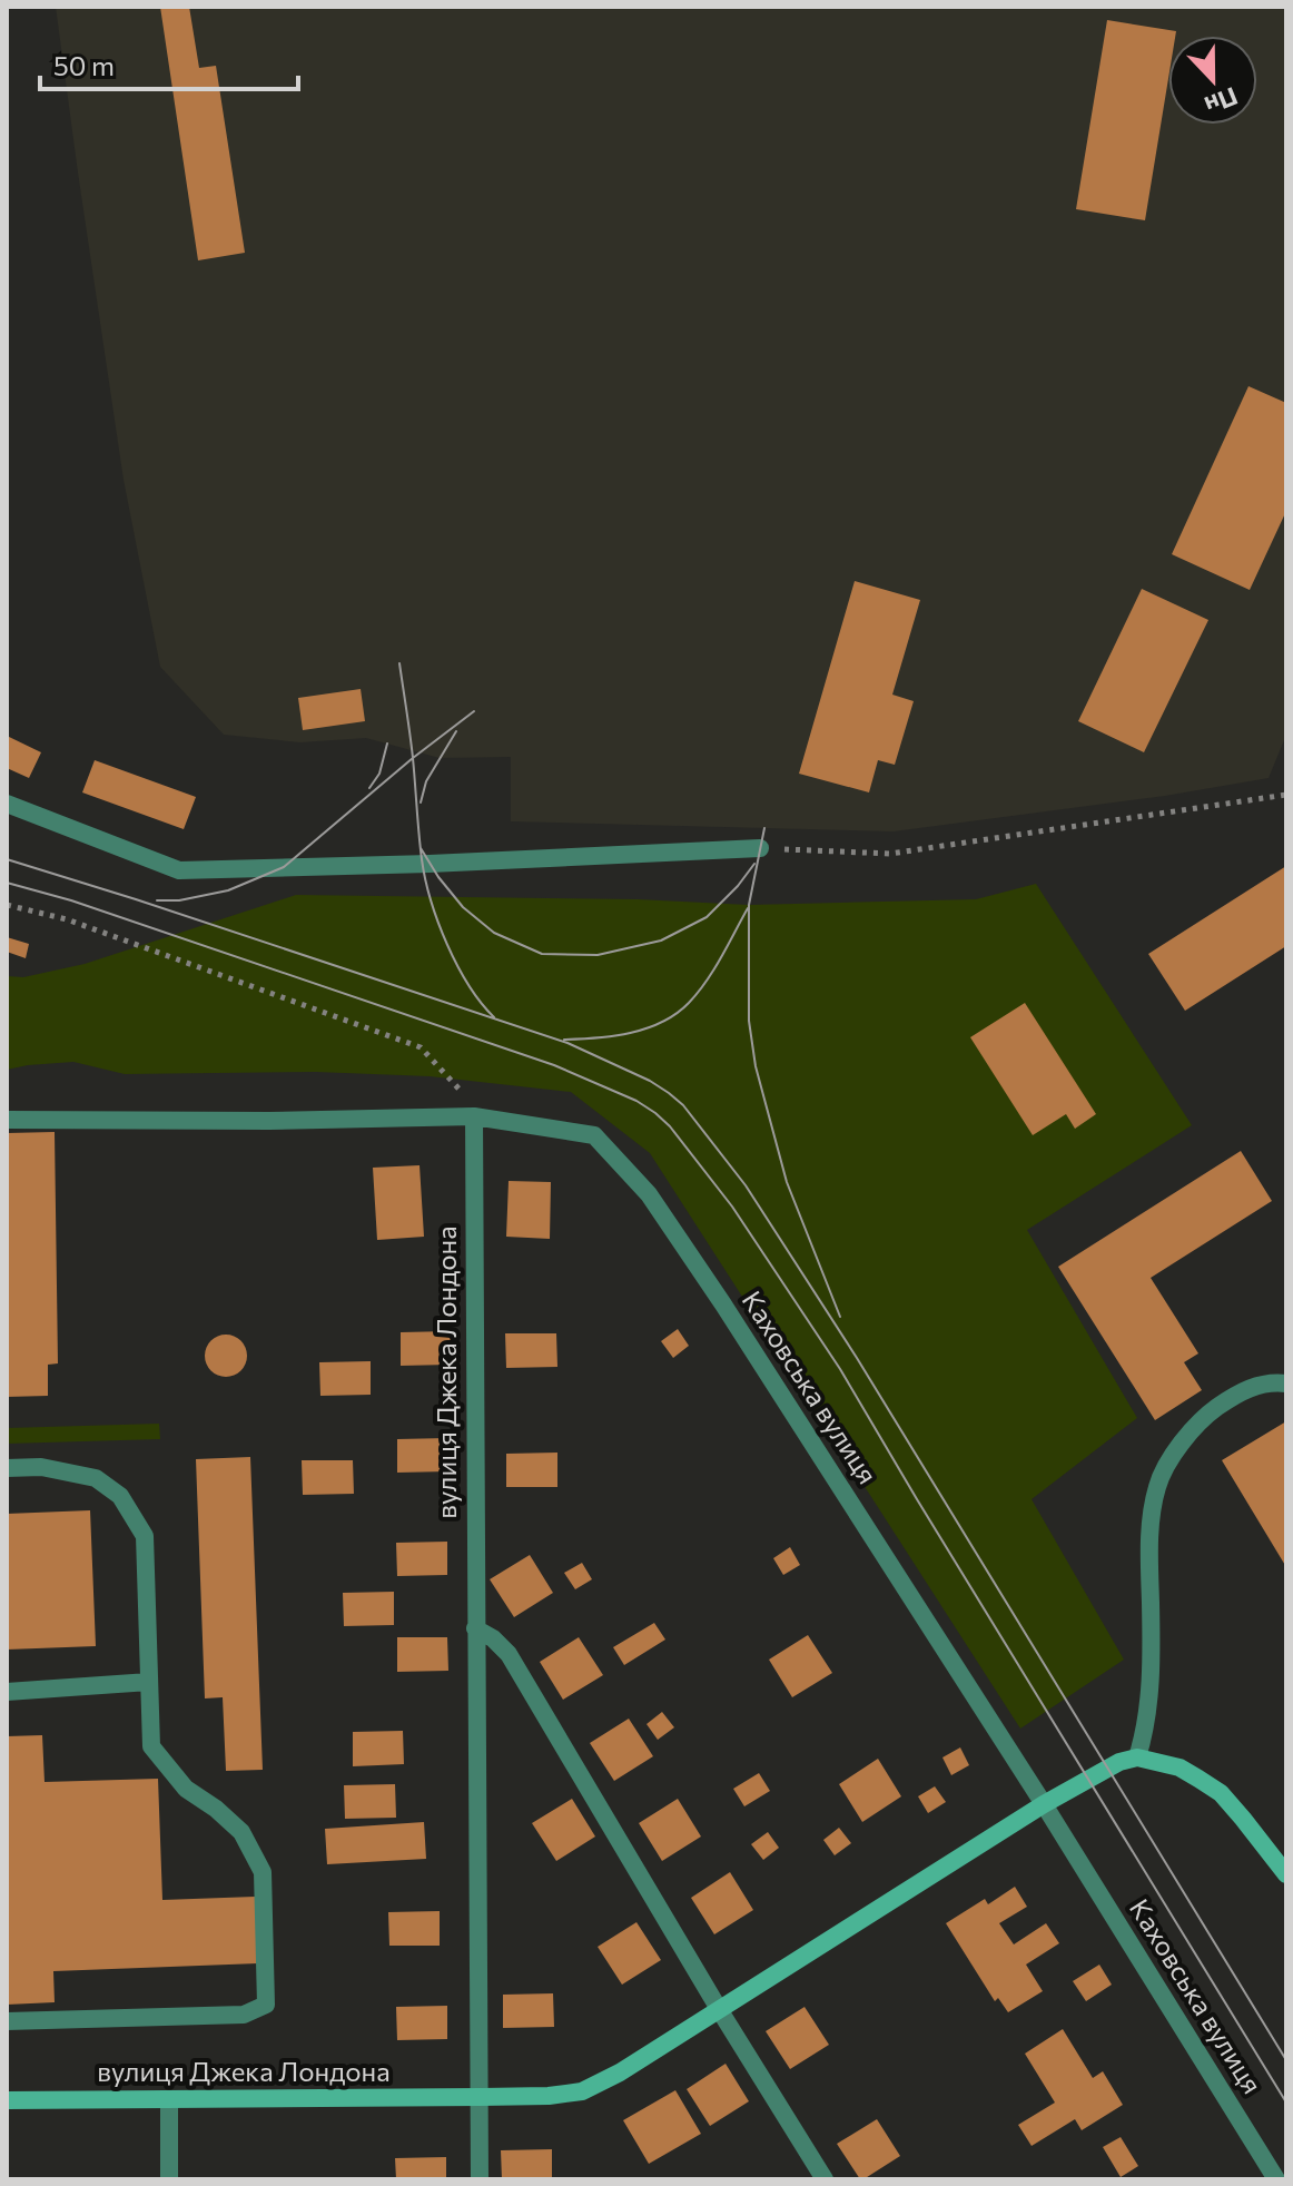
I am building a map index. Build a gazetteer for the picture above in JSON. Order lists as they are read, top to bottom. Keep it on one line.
{"streets":{"main road":["вулиця Джека Лондона"],"street":["Каховська вулиця"]},"crossings":[["вулиця Джека Лондона","Каховська вулиця"]],"scale_bar":"50 m","north":"bottom"}
